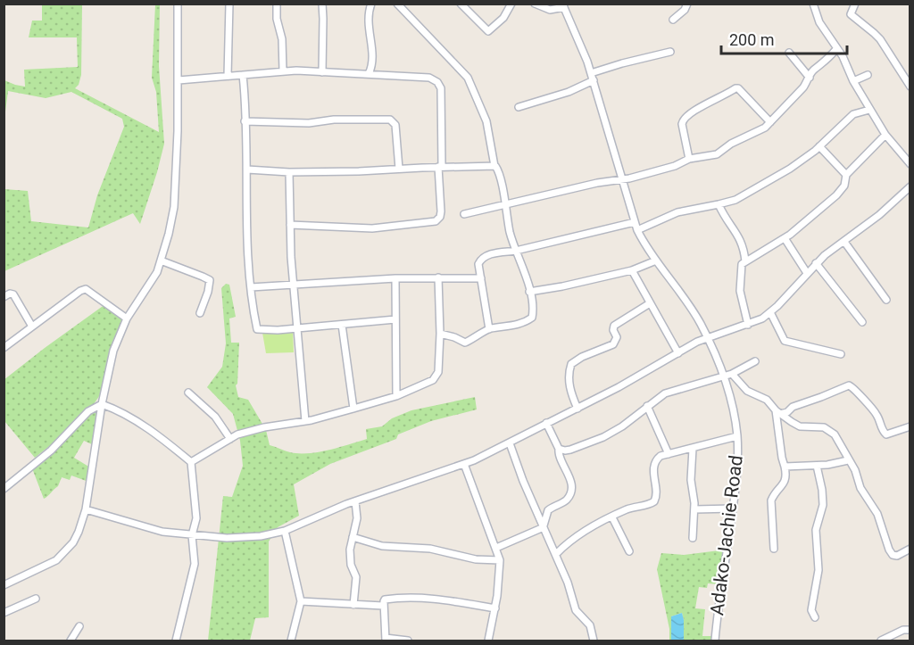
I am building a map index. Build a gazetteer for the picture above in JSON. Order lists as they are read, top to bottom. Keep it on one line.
{"streets":{"street":["Adako-Jachie Road"]},"scale_bar":"200 m"}
